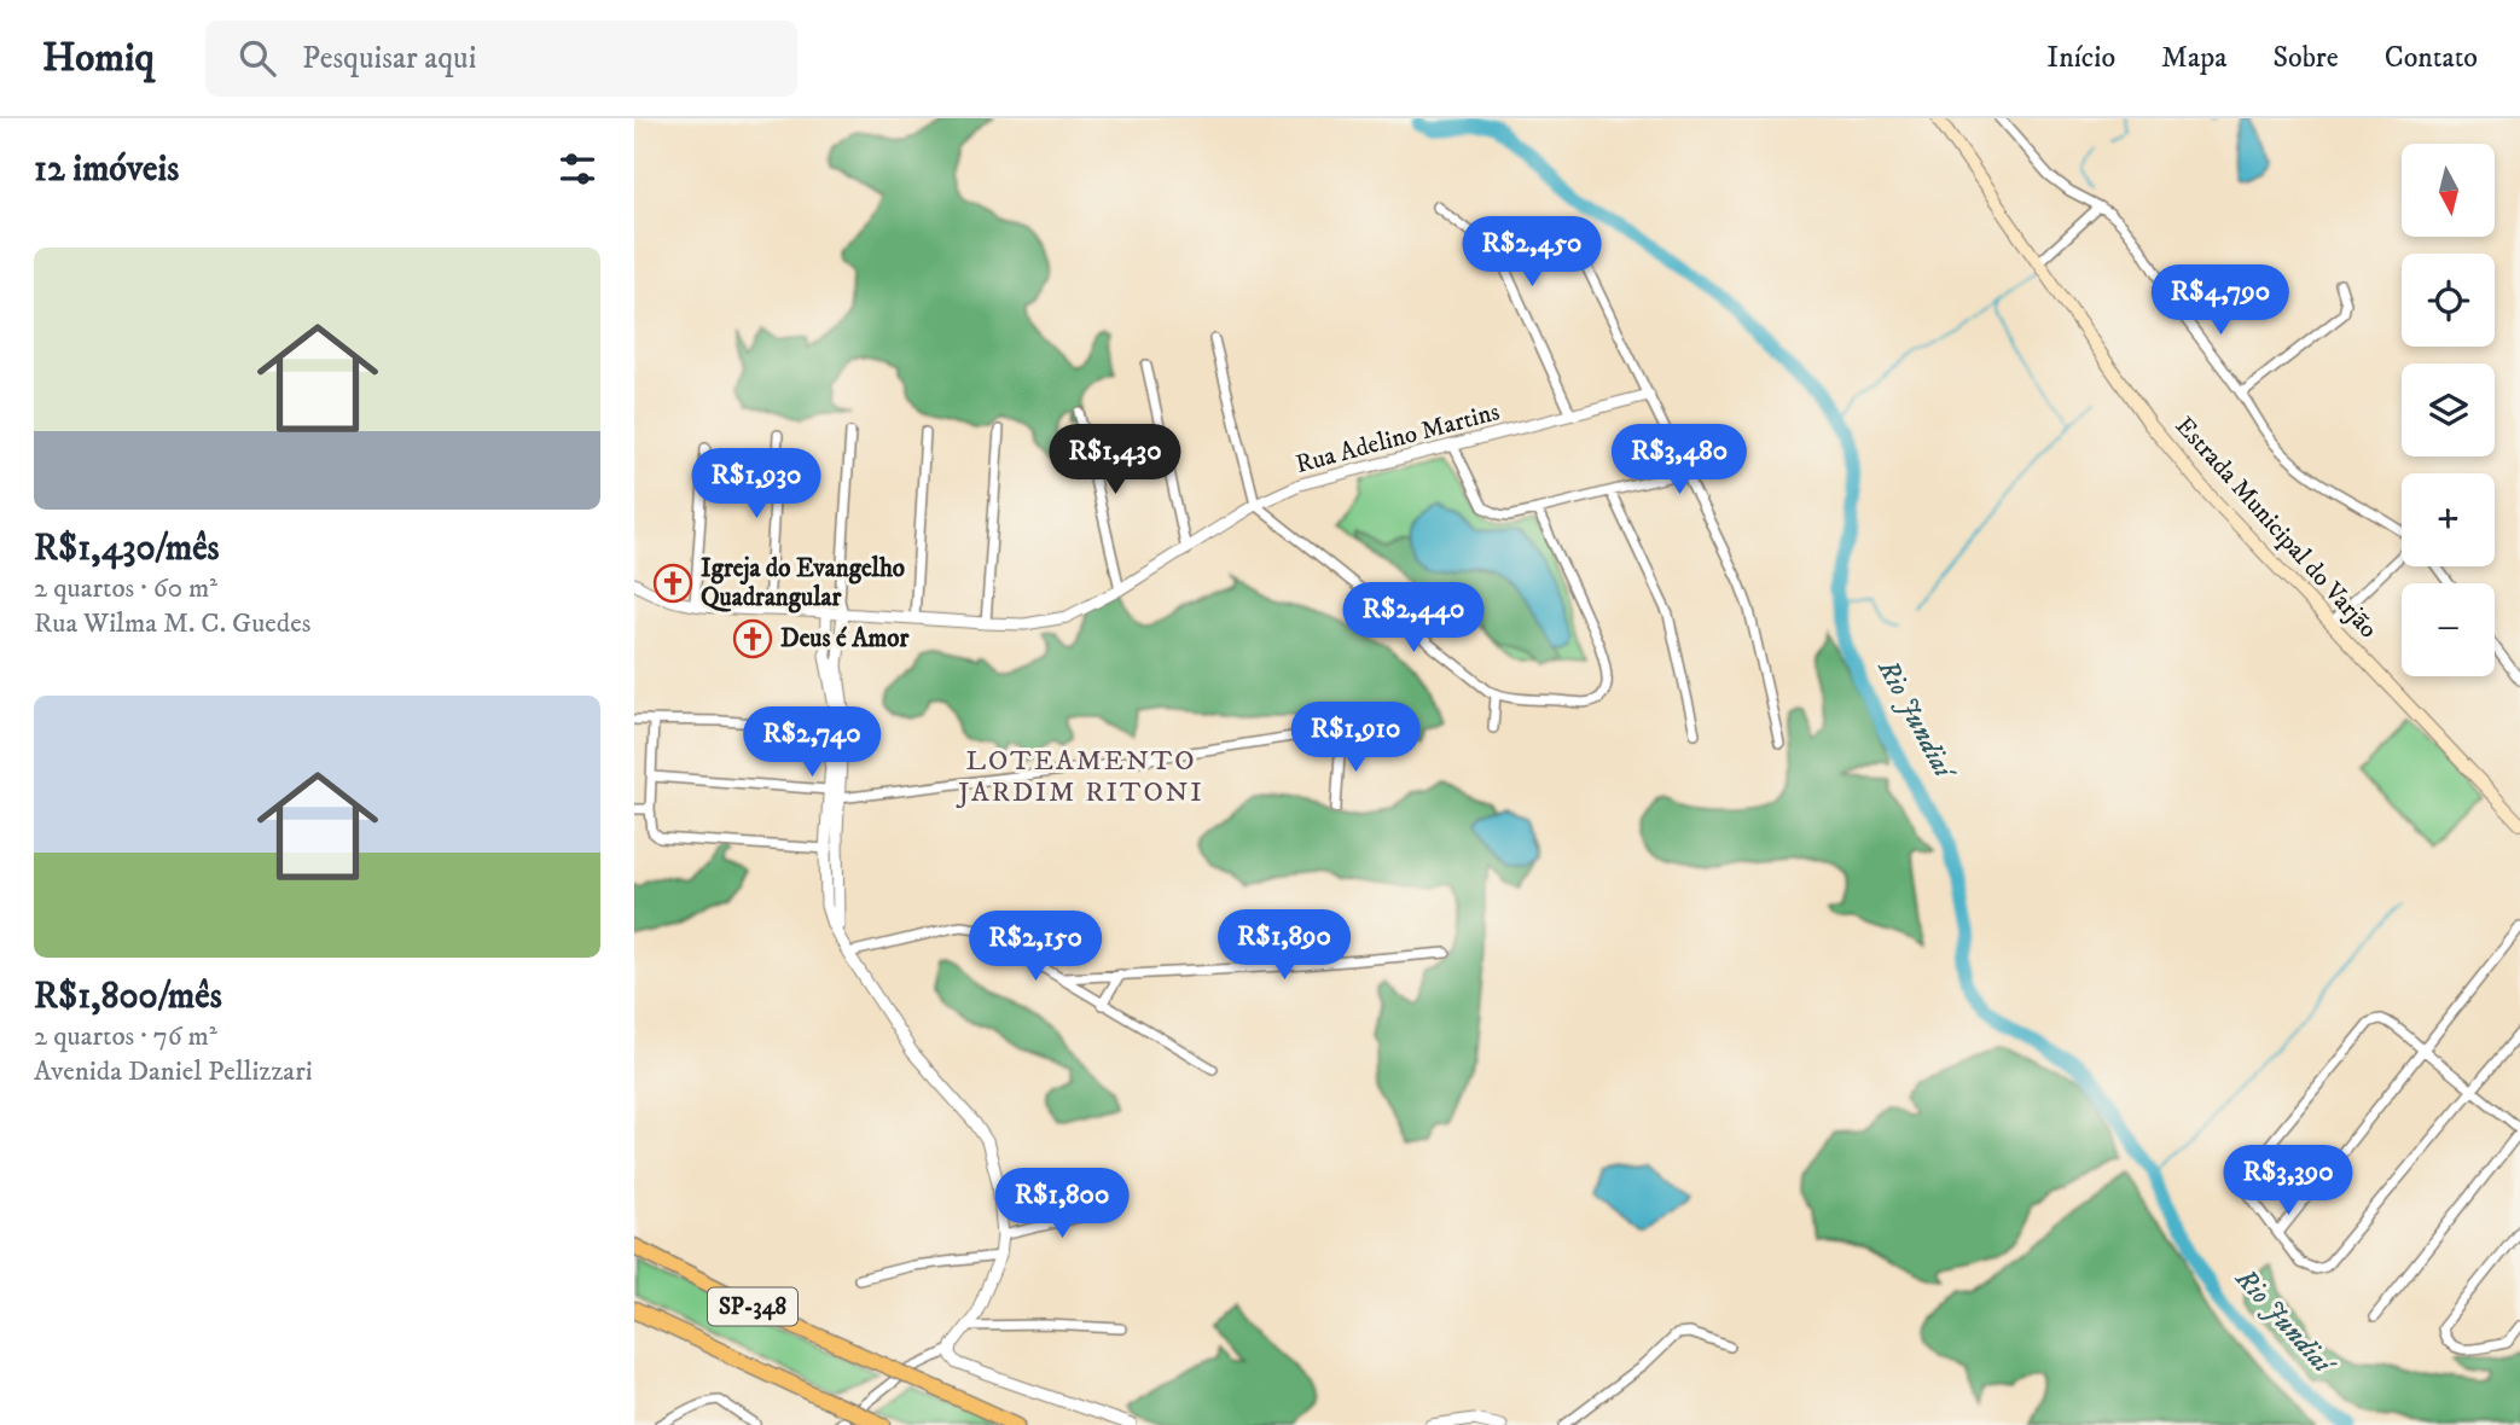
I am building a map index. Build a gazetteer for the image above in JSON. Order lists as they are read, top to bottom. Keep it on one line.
{"streets":{"highway":["SP-348"],"main road":["Estrada Municipal do Varjão"],"street":["Rua Adelino Martins"]},"districts":["LOTEAMENTO JARDIM RITONI"],"water":["Rio Jundiaí"],"places":{"church":["Igreja do Evangelho Quadrangular","Deus é Amor"]},"north":"bottom","page":{"header":"Homiq","search":"Pesquisar aqui","nav":["Início","Mapa","Sobre","Contato"],"heading":"12 imóveis","map_buttons":["+","−"],"price":["R$2,450","R$4,790","R$1,430","R$3,480","R$1,930","R$2,440","R$1,910","R$2,740","R$1,890","R$2,150","R$3,390","R$1,800"],"list":[{"name":"R$1,430/mês","note":"2 quartos · 60 m² · Rua Wilma M. C. Guedes"},{"name":"R$1,800/mês","note":"2 quartos · 76 m² · Avenida Daniel Pellizzari"}]}}
